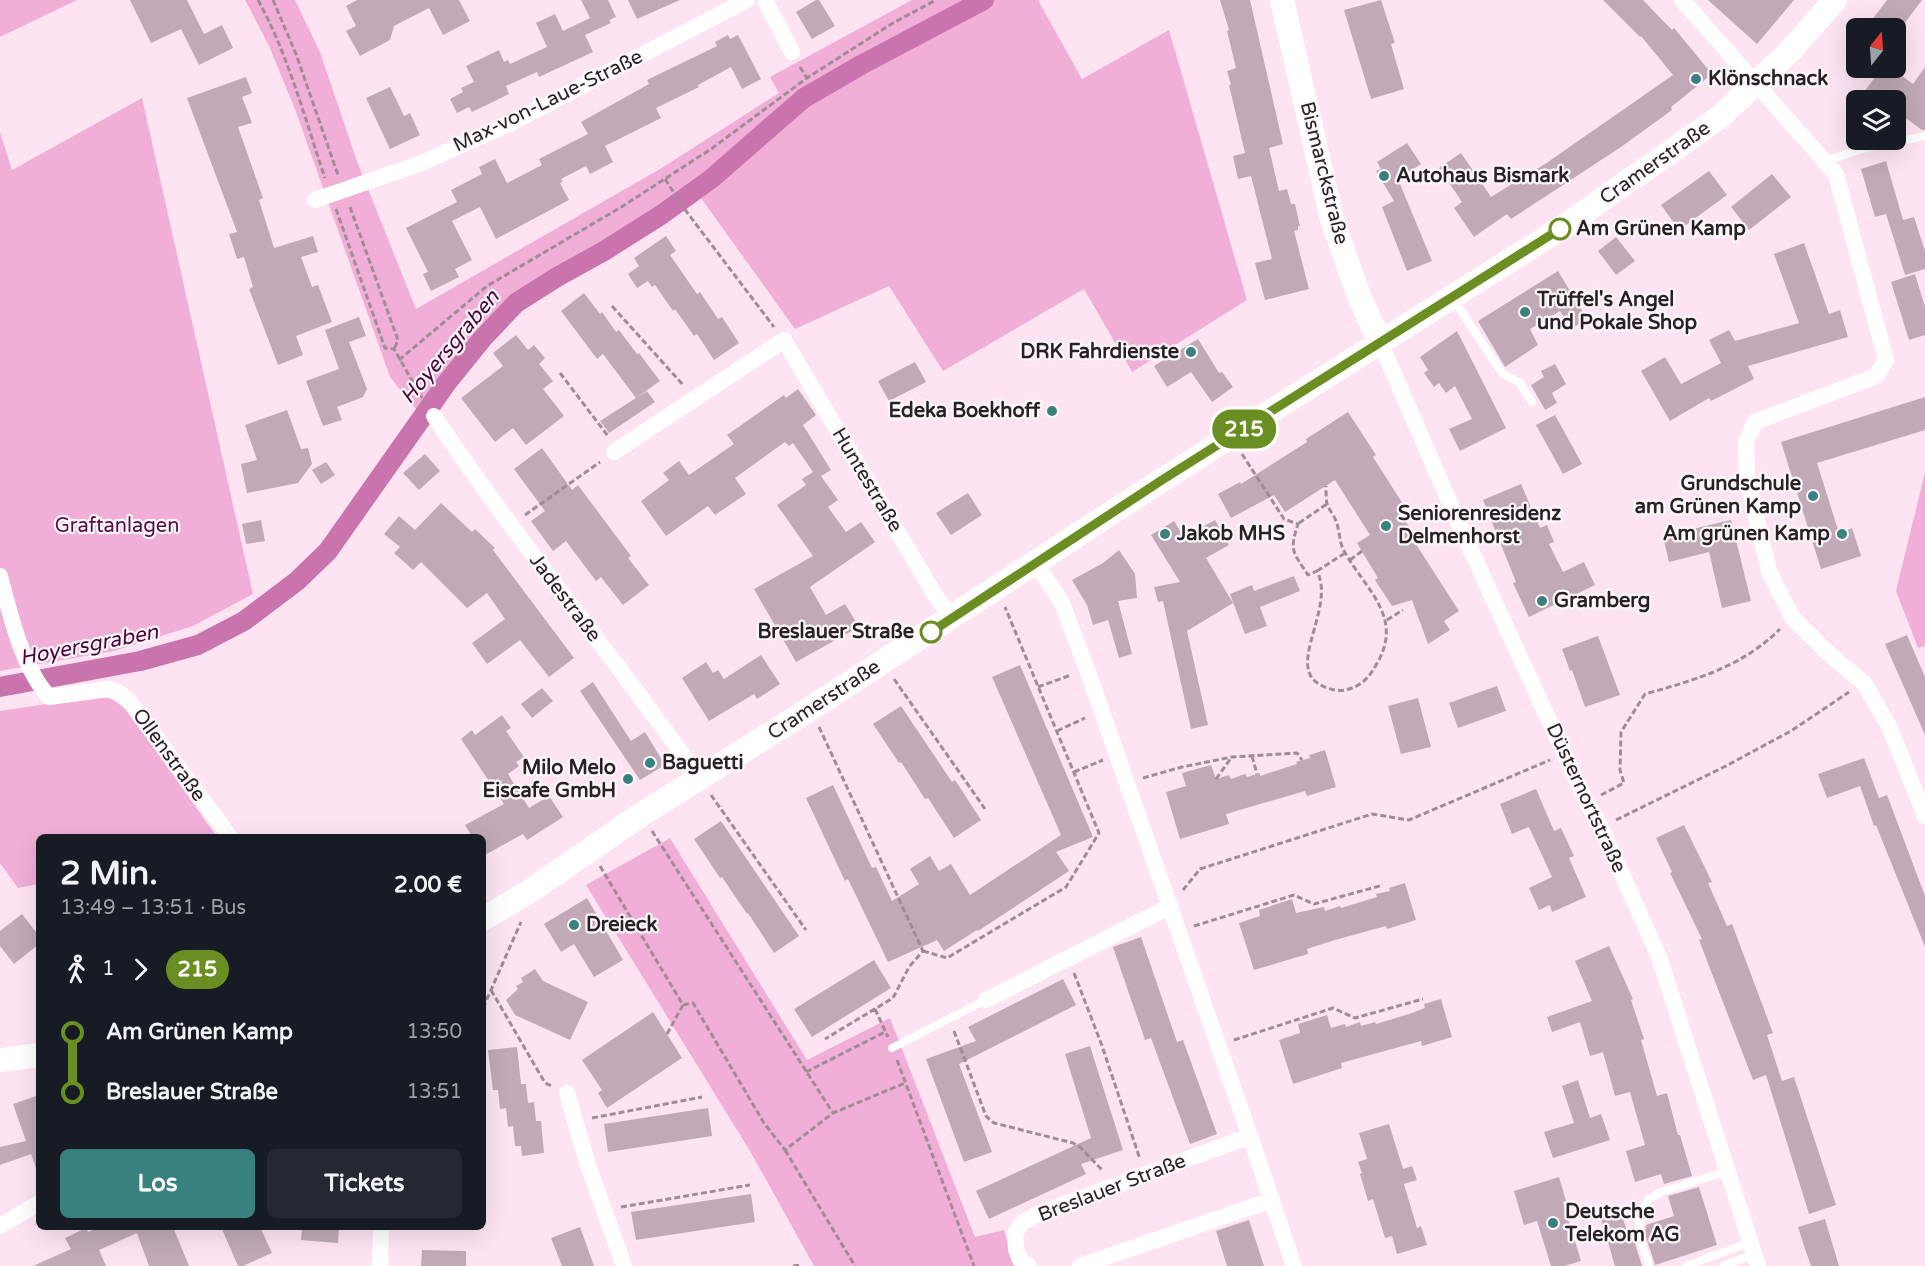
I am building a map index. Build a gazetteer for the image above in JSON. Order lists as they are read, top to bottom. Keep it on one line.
{"streets":{"main road":["Cramerstraße","Bismarckstraße"],"street":["Max-von-Laue-Straße","Huntestraße","Jadestraße","Ollenstraße","Düsternortstraße","Breslauer Straße"]},"crossings":[["Cramerstraße","Bismarckstraße"],["Cramerstraße","Huntestraße"],["Cramerstraße","Jadestraße"],["Cramerstraße","Düsternortstraße"],["Bismarckstraße","Düsternortstraße"]],"water":["Hoyersgraben"],"parks":["Graftanlagen"],"places":["Klönschnack","Autohaus Bismark","Am Grünen Kamp","Trüffel's Angel und Pokale Shop","DRK Fahrdienste","Edeka Boekhoff","Grundschule am Grünen Kamp","Seniorenresidenz Delmenhorst","Jakob MHS","Am grünen Kamp","Gramberg","Breslauer Straße","Baguetti","Milo Melo Eiscafe GmbH","Dreieck","Deutsche Telekom AG"],"lines":["bus line 215"],"north":"top","page":{"on_map":"215","heading":["2 Min.","13:49 – 13:51 · Bus","2.00 €"],"legs":["1","215"],"list":[{"name":"Am Grünen Kamp","value":"13:50"},{"name":"Breslauer Straße","value":"13:51"}],"buttons":["Los","Tickets"]}}
